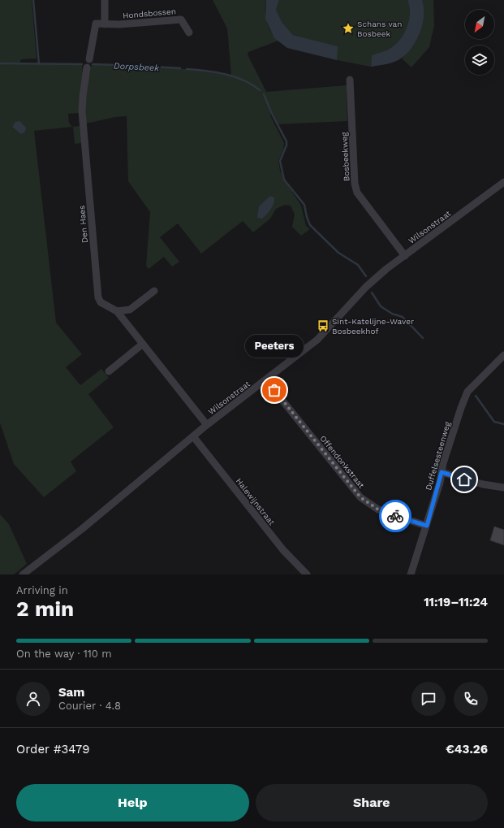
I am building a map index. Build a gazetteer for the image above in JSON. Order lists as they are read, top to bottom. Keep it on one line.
{"streets":{"street":["Hondsbossen","Bosbeekweg","Den Haes","Wilsonstraat","Duffelsesteenweg","Offendonkstraat","Halewijnstraat"]},"crossings":[["Bosbeekweg","Wilsonstraat"],["Den Haes","Wilsonstraat"],["Wilsonstraat","Offendonkstraat"],["Wilsonstraat","Halewijnstraat"],["Duffelsesteenweg","Offendonkstraat"]],"water":["Dorpsbeek"],"places":{"place":["Schans van Bosbeek"],"bus stop":["Sint-Katelijne-Waver Bosbeekhof"],"other":["Peeters"]},"north":"bottom left","page":{"bubble":"Peeters","heading":["2 min","Arriving in","11:19–11:24"],"panel":["Sam","Courier · 4.8","Order #3479","€43.26"],"bar":"On the way · 110 m","buttons":["Help","Share"]}}
